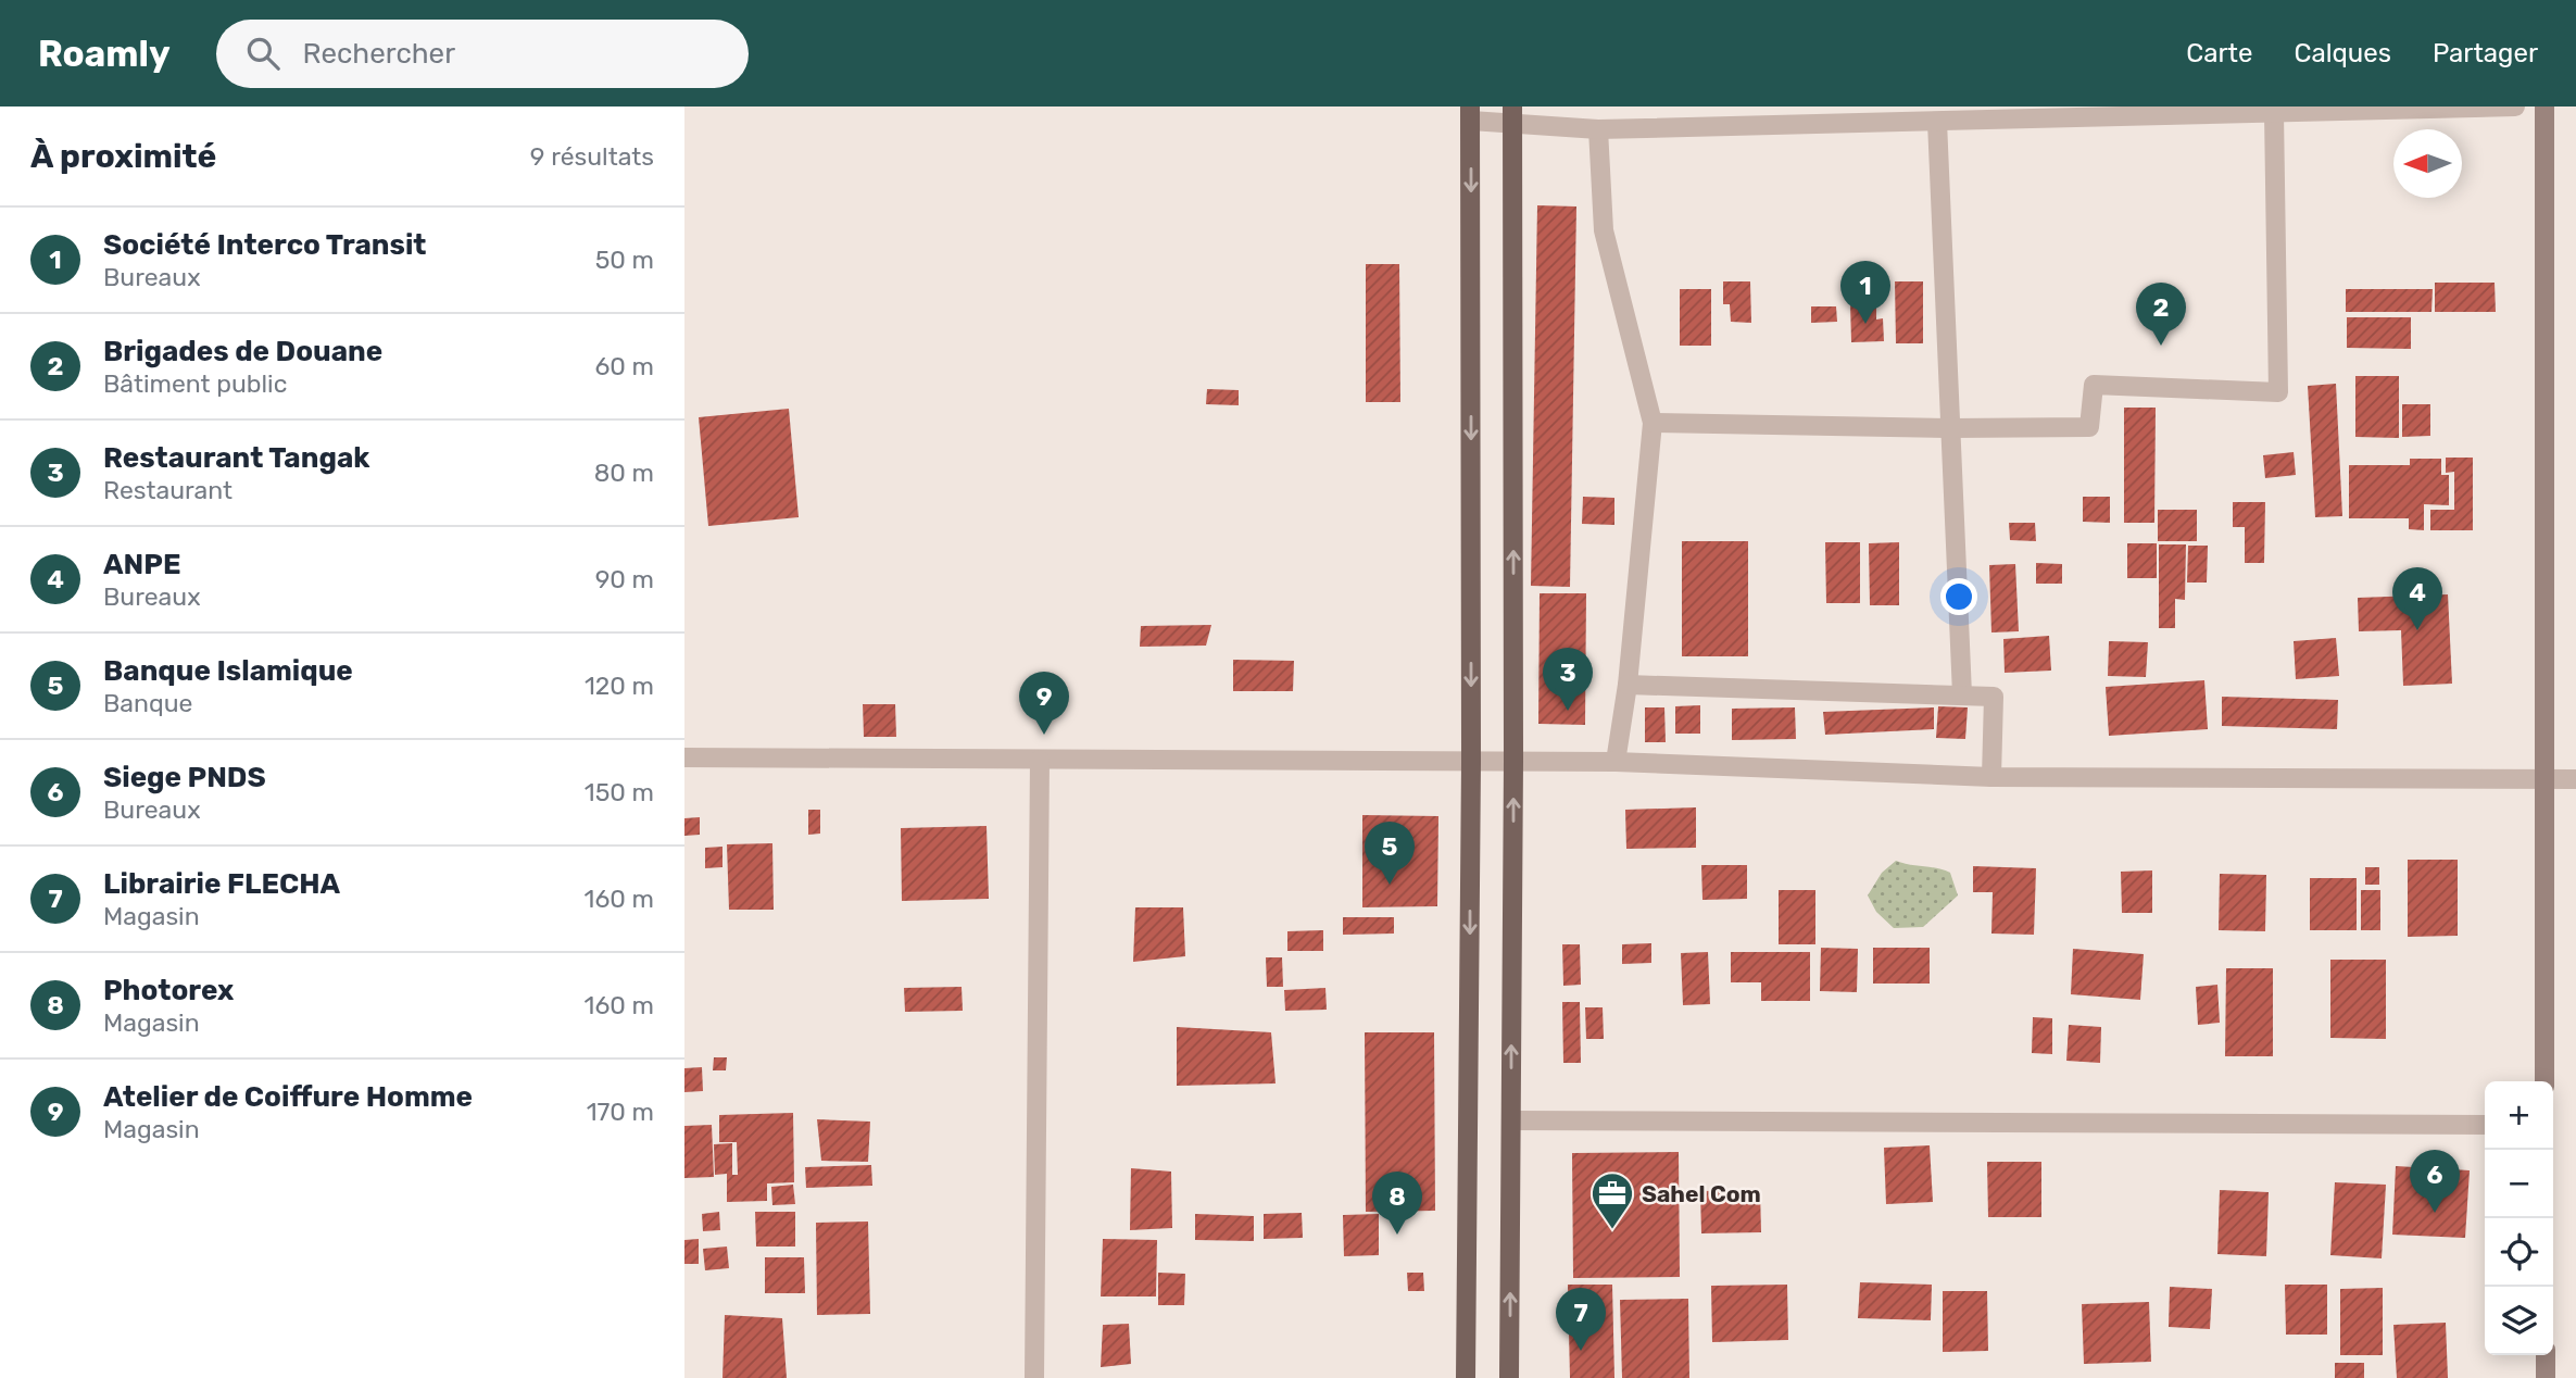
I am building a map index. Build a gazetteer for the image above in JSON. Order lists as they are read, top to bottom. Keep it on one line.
{"places":{"office":["Sahel Com"]},"north":"left","page":{"header":"Roamly","search":"Rechercher","nav":["Carte","Calques","Partager"],"heading":["À proximité","9 résultats"],"list":[{"mark":"1","name":"Société Interco Transit","note":"Bureaux","value":"50 m"},{"mark":"2","name":"Brigades de Douane","note":"Bâtiment public","value":"60 m"},{"mark":"3","name":"Restaurant Tangak","note":"Restaurant","value":"80 m"},{"mark":"4","name":"ANPE","note":"Bureaux","value":"90 m"},{"mark":"5","name":"Banque Islamique","note":"Banque","value":"120 m"},{"mark":"6","name":"Siege PNDS","note":"Bureaux","value":"150 m"},{"mark":"7","name":"Librairie FLECHA","note":"Magasin","value":"160 m"},{"mark":"8","name":"Photorex","note":"Magasin","value":"160 m"},{"mark":"9","name":"Atelier de Coiffure Homme","note":"Magasin","value":"170 m"}],"pins":["1","2","4","3","9","5","6","8","7"],"map_buttons":["+","−"]}}
